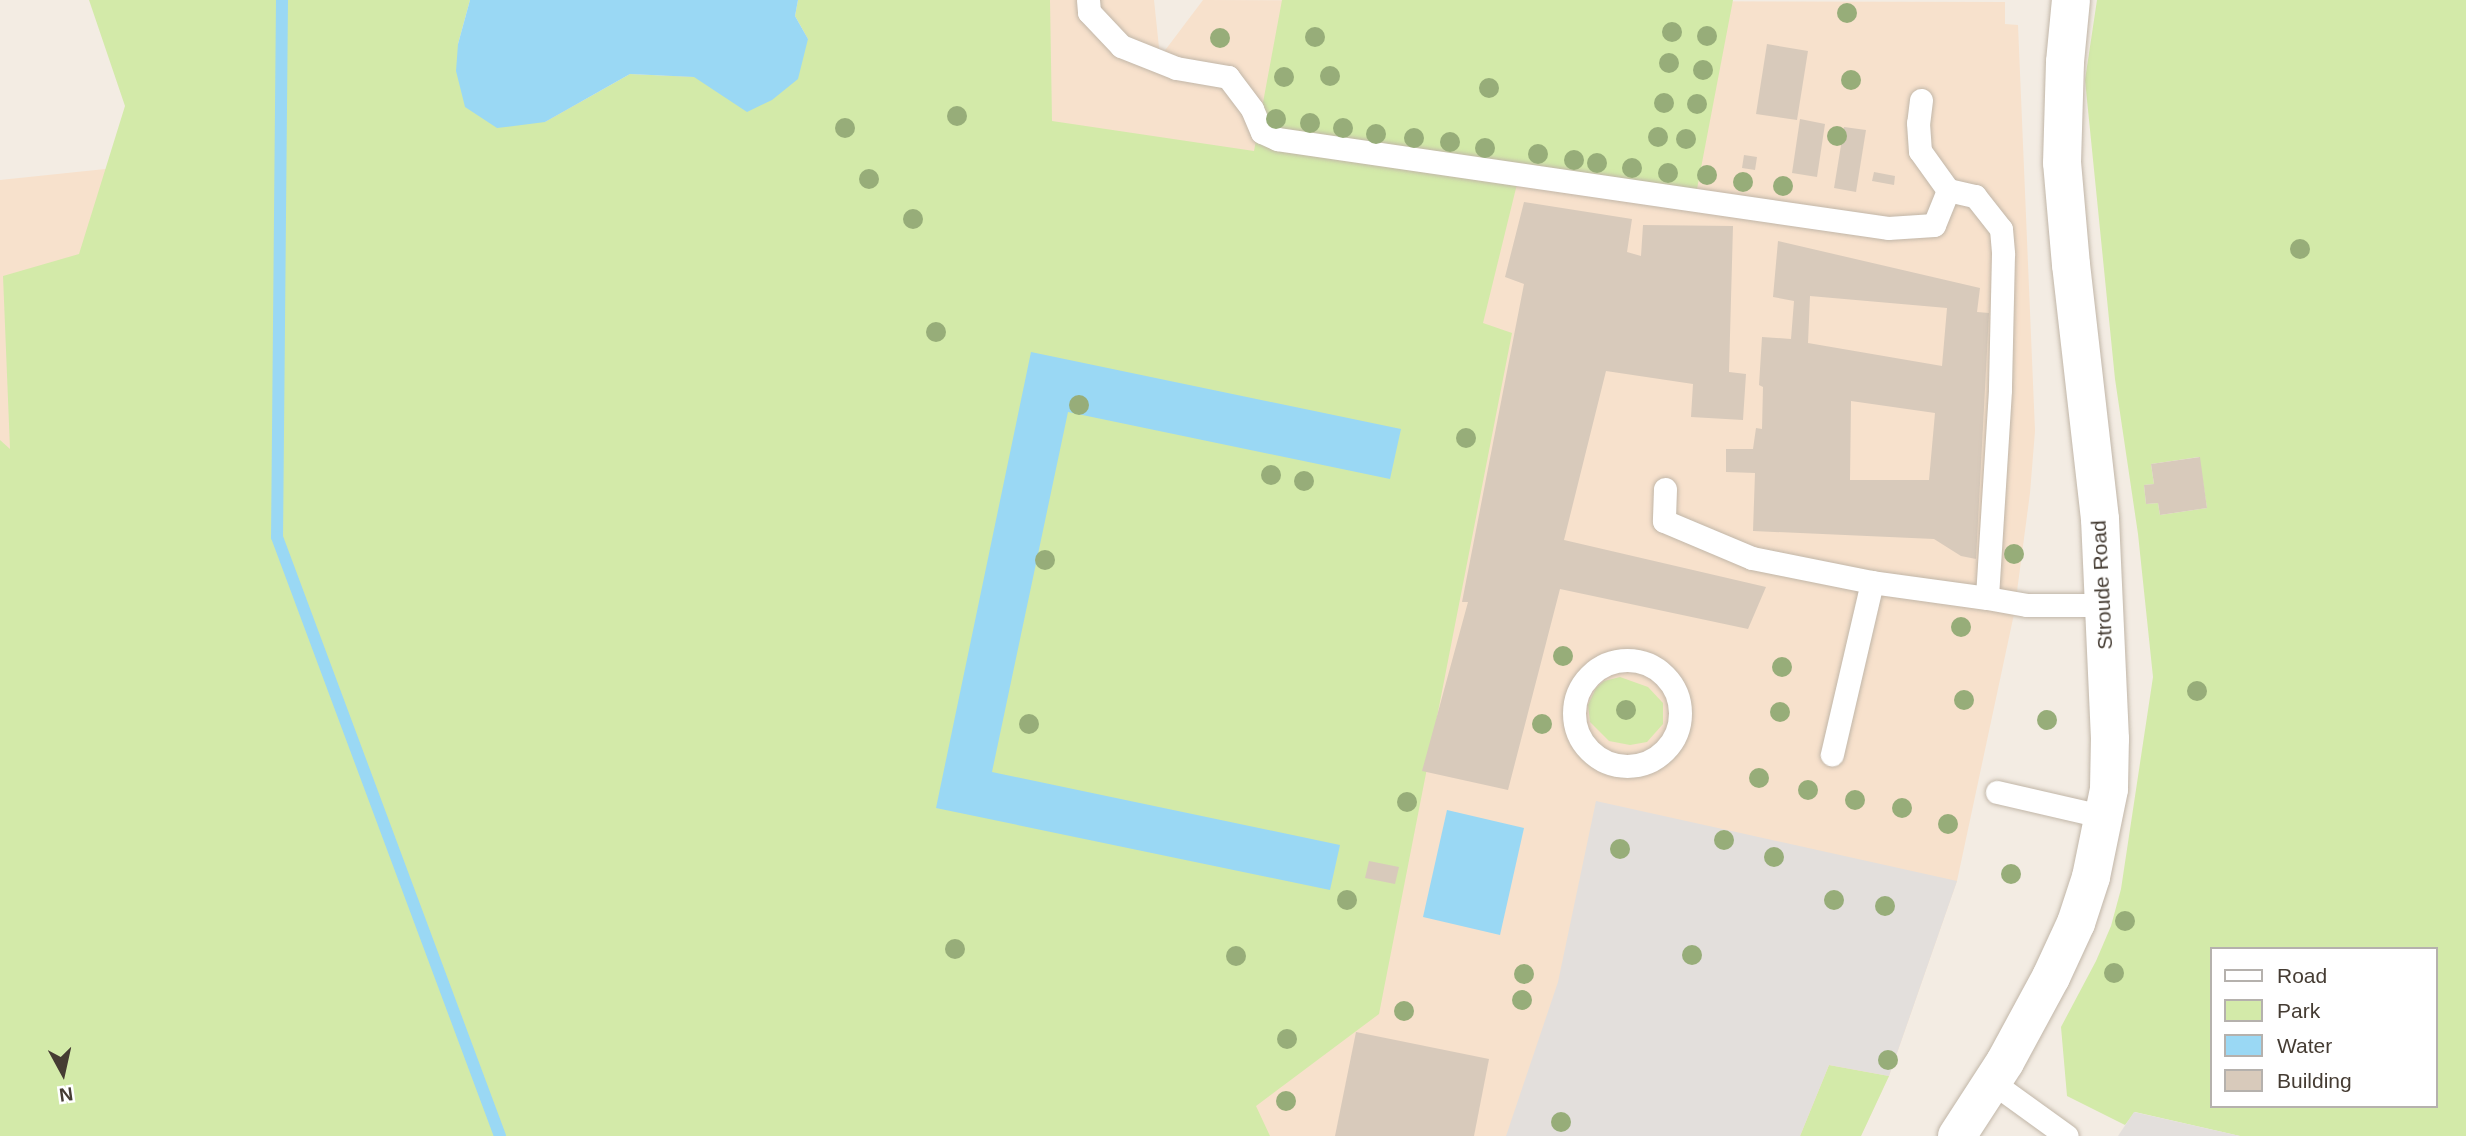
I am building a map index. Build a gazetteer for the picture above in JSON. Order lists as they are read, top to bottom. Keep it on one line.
{"streets":{"street":["Stroude Road"]},"legend":["Road","Park","Water","Building"],"north":"bottom"}
